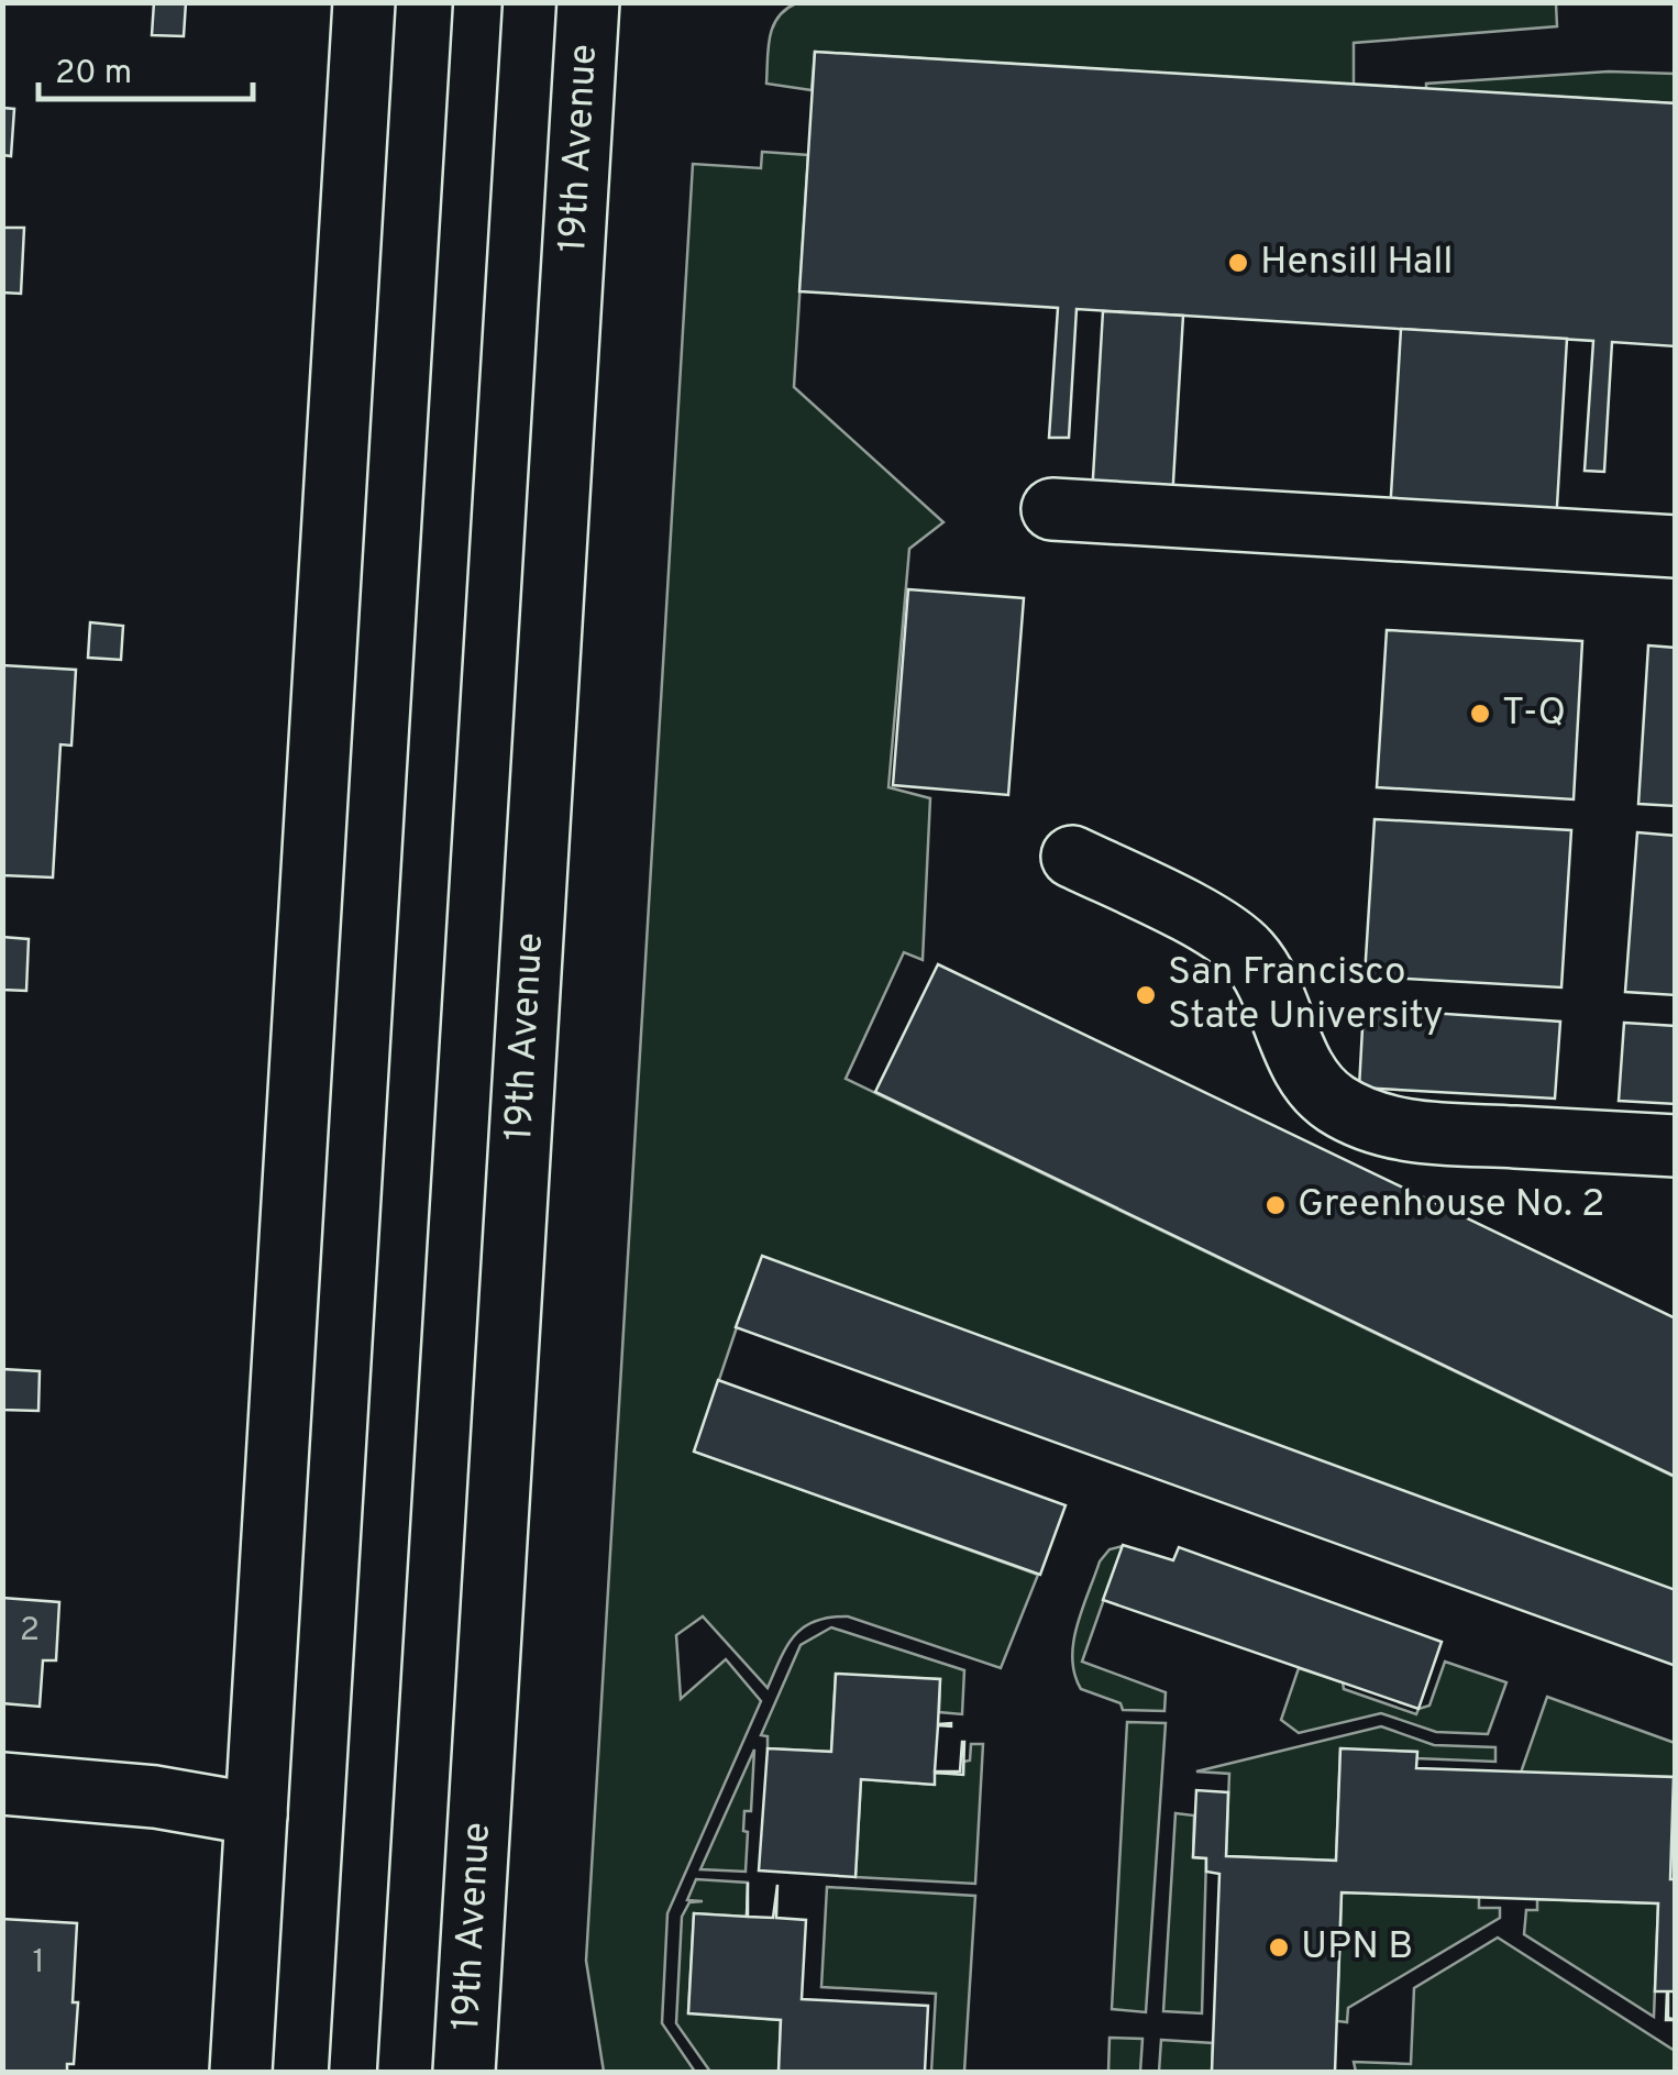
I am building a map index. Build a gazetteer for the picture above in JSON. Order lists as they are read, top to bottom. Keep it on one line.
{"streets":{"main road":["19th Avenue"]},"places":["Hensill Hall","T-Q","San Francisco State University","Greenhouse No. 2","UPN B"],"house_numbers":["2","1"],"scale_bar":"20 m"}
